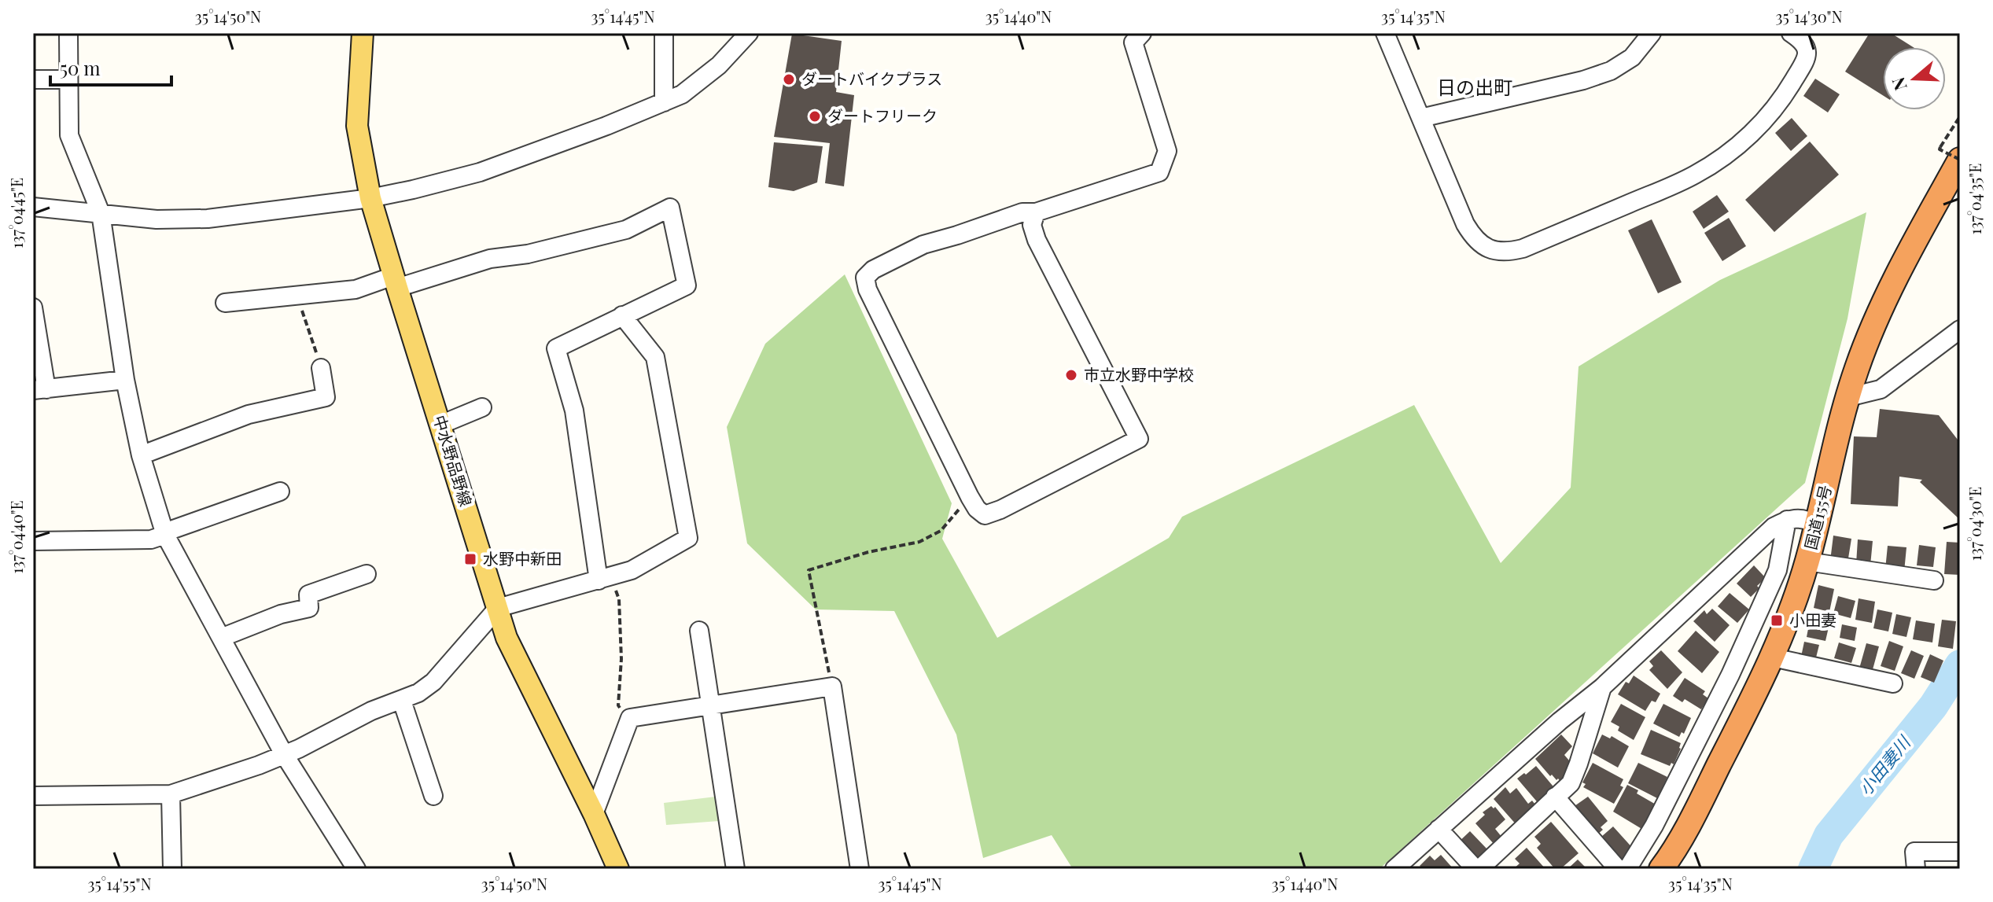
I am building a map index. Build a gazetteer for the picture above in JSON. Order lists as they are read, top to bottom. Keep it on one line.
{"streets":{"highway":["国道155号"],"main road":["中水野品野線"]},"districts":["日の出町"],"water":["小田妻川"],"places":{"other":["ダートバイクプラス","ダートフリーク","市立水野中学校"],"transit":["水野中新田","小田妻"]},"scale_bar":"50 m","north":"left","coordinates":["35°14'50\"N","35°14'45\"N","35°14'40\"N","35°14'35\"N","35°14'30\"N","137°04'35\"E","137°04'45\"E","137°04'30\"E","137°04'40\"E","35°14'55\"N"]}
